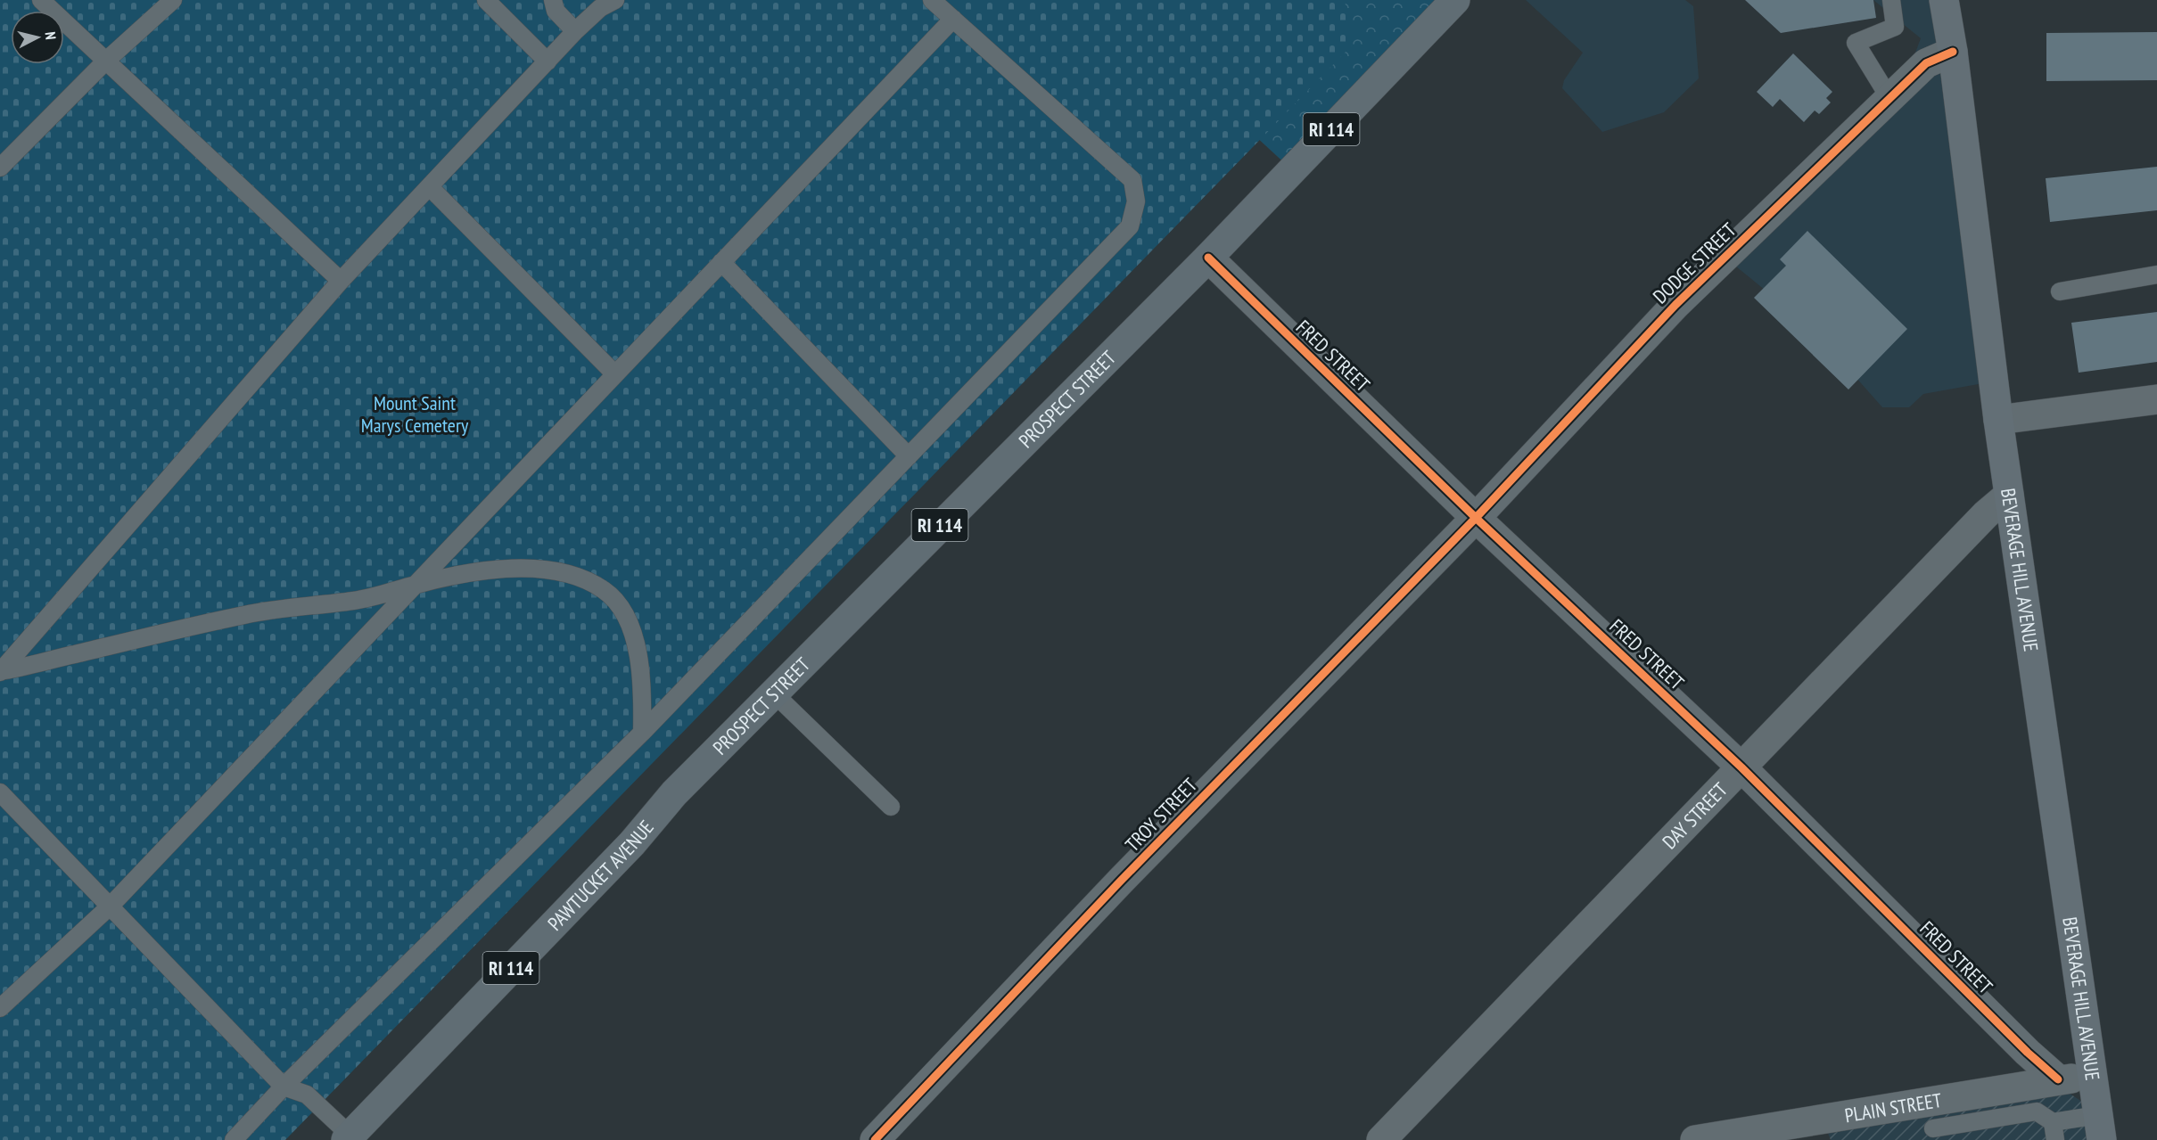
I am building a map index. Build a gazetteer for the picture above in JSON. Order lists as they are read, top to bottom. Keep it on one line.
{"streets":{"main road":["RI 114","PROSPECT STREET","BEVERAGE HILL AVENUE","PAWTUCKET AVENUE"],"street":["DODGE STREET","FRED STREET","TROY STREET","DAY STREET","PLAIN STREET"]},"crossings":[["DODGE STREET","FRED STREET"],["DODGE STREET","BEVERAGE HILL AVENUE"],["DODGE STREET","TROY STREET"],["FRED STREET","PROSPECT STREET"],["FRED STREET","TROY STREET"],["FRED STREET","DAY STREET"],["FRED STREET","PLAIN STREET"],["PROSPECT STREET","PAWTUCKET AVENUE"],["BEVERAGE HILL AVENUE","DAY STREET"],["BEVERAGE HILL AVENUE","PLAIN STREET"]],"parks":["Mount Saint Marys Cemetery"],"north":"right"}
